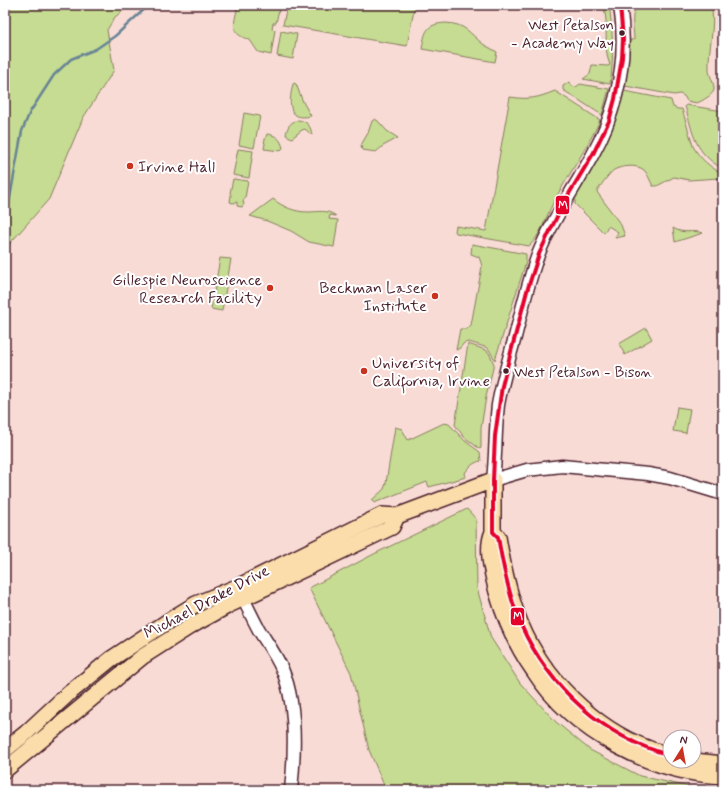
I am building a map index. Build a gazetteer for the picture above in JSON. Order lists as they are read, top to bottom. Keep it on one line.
{"streets":{"main road":["Michael Drake Drive"]},"places":["West Petalson - Academy Way","Irvine Hall","Gillespie Neuroscience Research Facility","Beckman Laser Institute","University of California, Irvine","West Petalson - Bison"],"lines":["transit line M"],"north":"top"}
